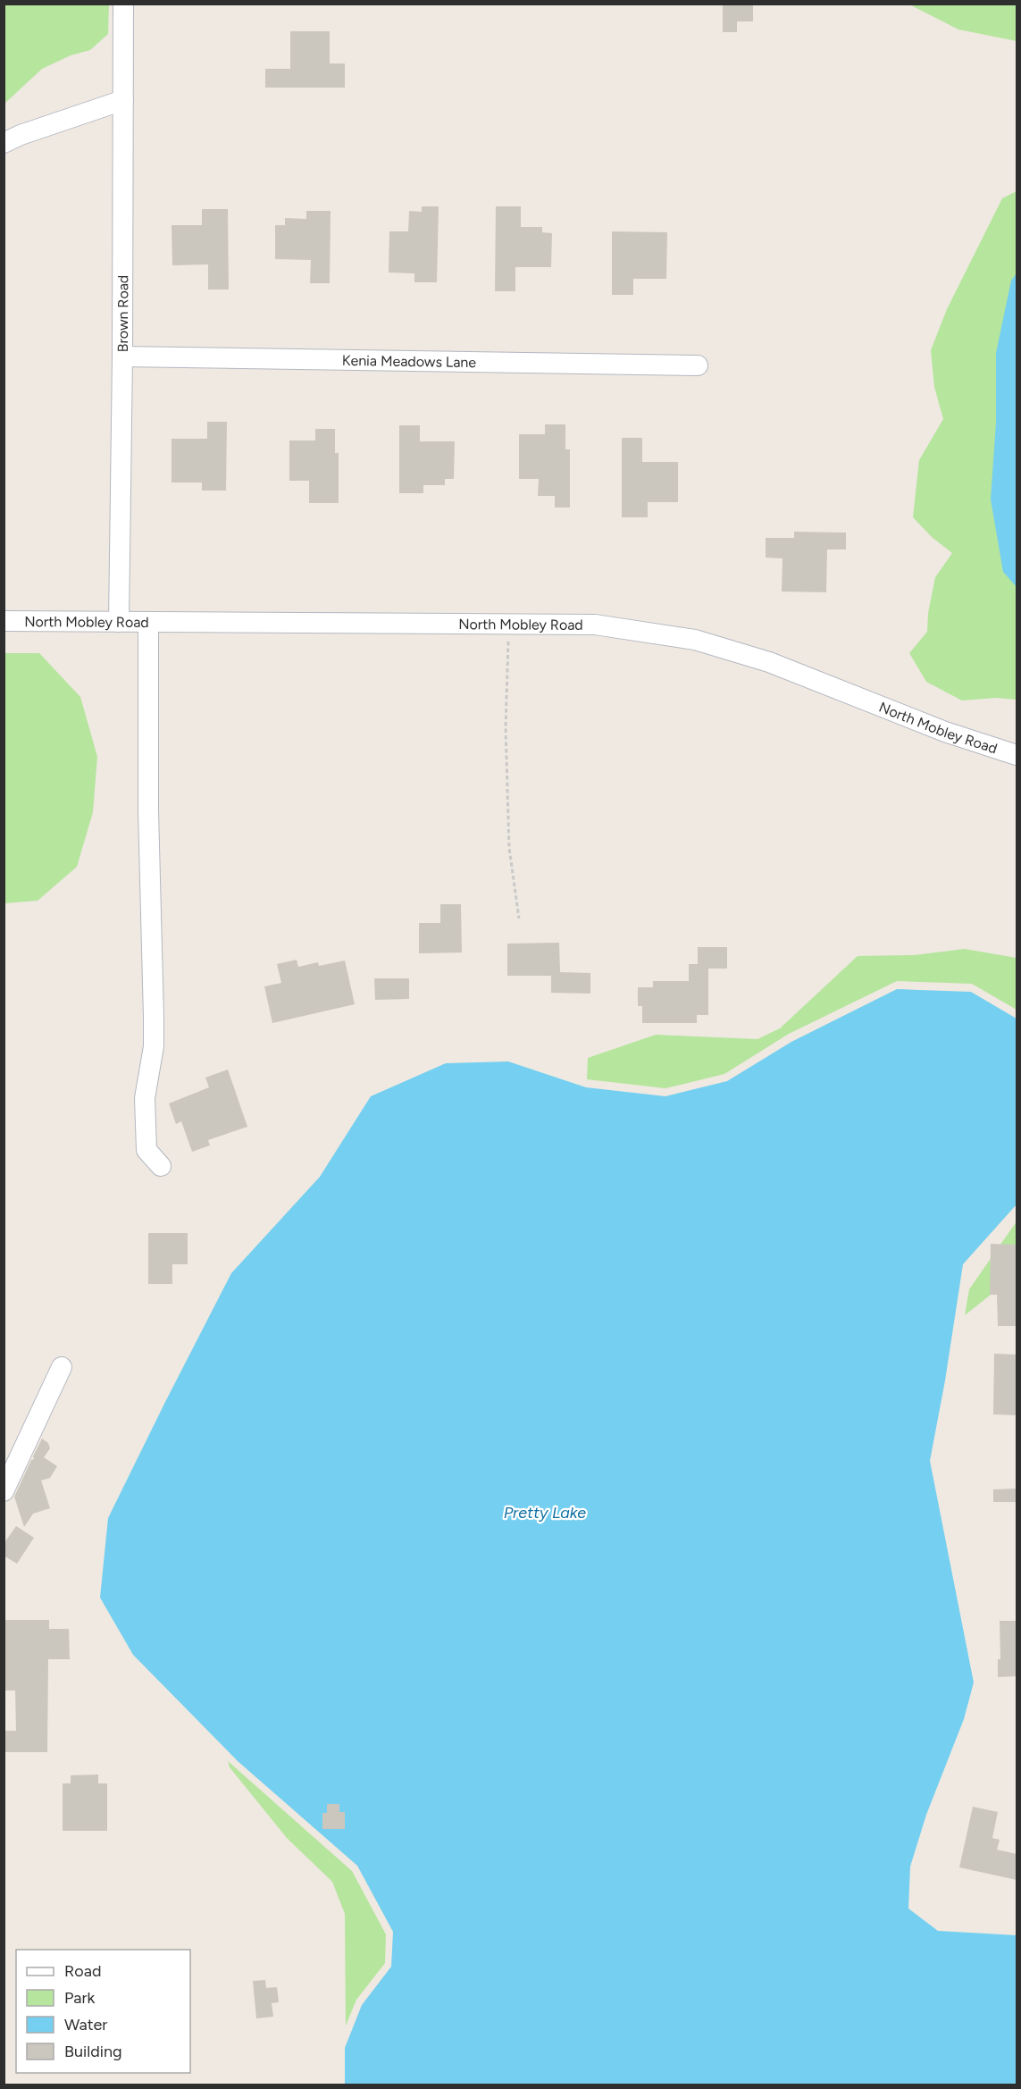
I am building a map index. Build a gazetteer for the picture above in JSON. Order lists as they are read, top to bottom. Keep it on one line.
{"streets":{"street":["Brown Road","Kenia Meadows Lane","North Mobley Road"]},"crossings":[["Brown Road","Kenia Meadows Lane"],["Brown Road","North Mobley Road"]],"water":["Pretty Lake"],"legend":["Road","Park","Water","Building"]}
